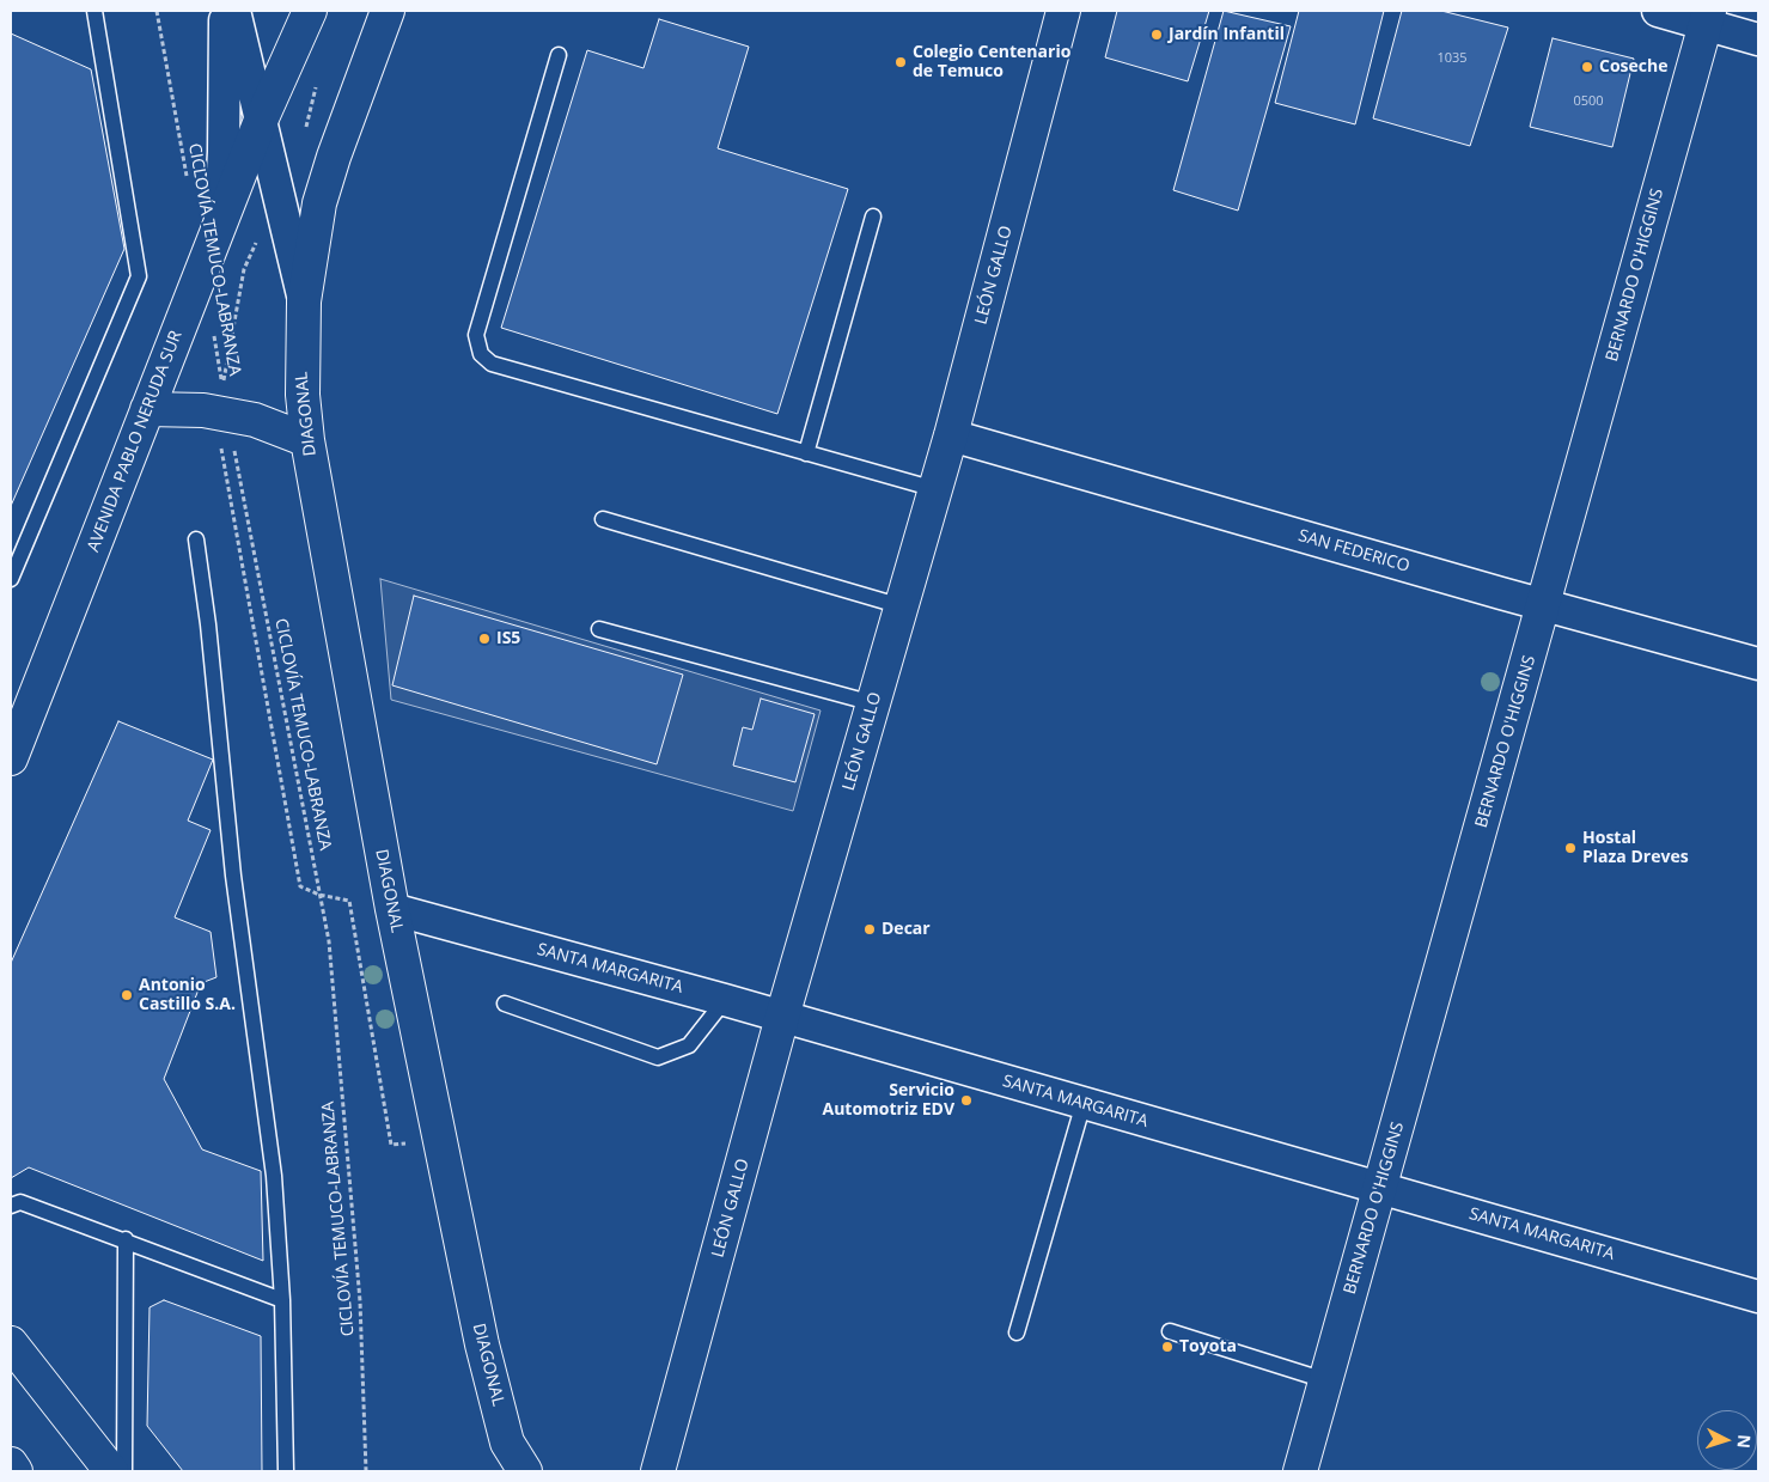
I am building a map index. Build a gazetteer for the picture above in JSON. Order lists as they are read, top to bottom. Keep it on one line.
{"streets":{"street":["LEÓN GALLO","BERNARDO O'HIGGINS","DIAGONAL","AVENIDA PABLO NERUDA SUR","SAN FEDERICO","SANTA MARGARITA"],"path":["CICLOVÍA TEMUCO-LABRANZA"]},"crossings":[["LEÓN GALLO","SAN FEDERICO"],["LEÓN GALLO","SANTA MARGARITA"],["BERNARDO O'HIGGINS","SAN FEDERICO"],["BERNARDO O'HIGGINS","SANTA MARGARITA"],["DIAGONAL","SANTA MARGARITA"]],"places":["Jardín Infantil","Colegio Centenario de Temuco","Coseche","IS5","Hostal Plaza Dreves","Decar","Antonio Castillo S.A.","Servicio Automotriz EDV","Toyota"],"house_numbers":["1035","0500"],"north":"right"}
